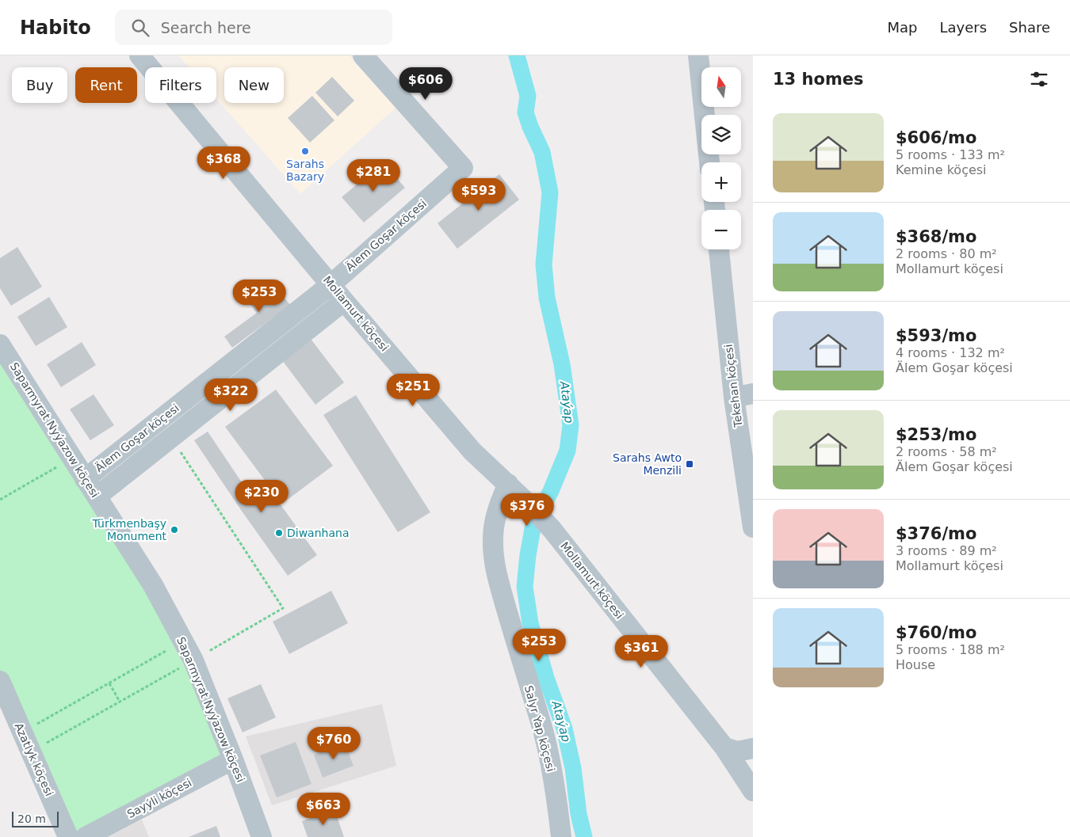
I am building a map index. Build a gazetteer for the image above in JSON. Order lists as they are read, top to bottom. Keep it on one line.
{"streets":{"street":["Älem Goşar köçesi","Mollamurt köçesi","Tekehan köçesi","Saparmyrat Nyýazow köçesi","Salyr Ýap köçesi","Azatlyk köçesi","Sayýli köçesi"]},"crossings":[["Älem Goşar köçesi","Mollamurt köçesi"],["Älem Goşar köçesi","Saparmyrat Nyýazow köçesi"],["Mollamurt köçesi","Salyr Ýap köçesi"],["Saparmyrat Nyýazow köçesi","Sayýli köçesi"]],"water":["Ataýap"],"places":{"other":["Sarahs Bazary","Türkmenbaşy Monument","Diwanhana"],"transit":["Sarahs Awto Menzili"]},"scale_bar":"20 m","north":"top","page":{"header":"Habito","search":"Search here","nav":["Map","Layers","Share"],"heading":"13 homes","map_buttons":["+","−"],"price":["$606","$368","$281","$593","$253","$251","$322","$230","$376","$253","$361","$760","$663"],"chip":["Buy","Rent","Filters","New"],"list":[{"name":"$606/mo","note":"5 rooms · 133 m² · Kemine köçesi"},{"name":"$368/mo","note":"2 rooms · 80 m² · Mollamurt köçesi"},{"name":"$593/mo","note":"4 rooms · 132 m² · Älem Goşar köçesi"},{"name":"$253/mo","note":"2 rooms · 58 m² · Älem Goşar köçesi"},{"name":"$376/mo","note":"3 rooms · 89 m² · Mollamurt köçesi"},{"name":"$760/mo","note":"5 rooms · 188 m² · House"}],"scale":"20 m"}}
